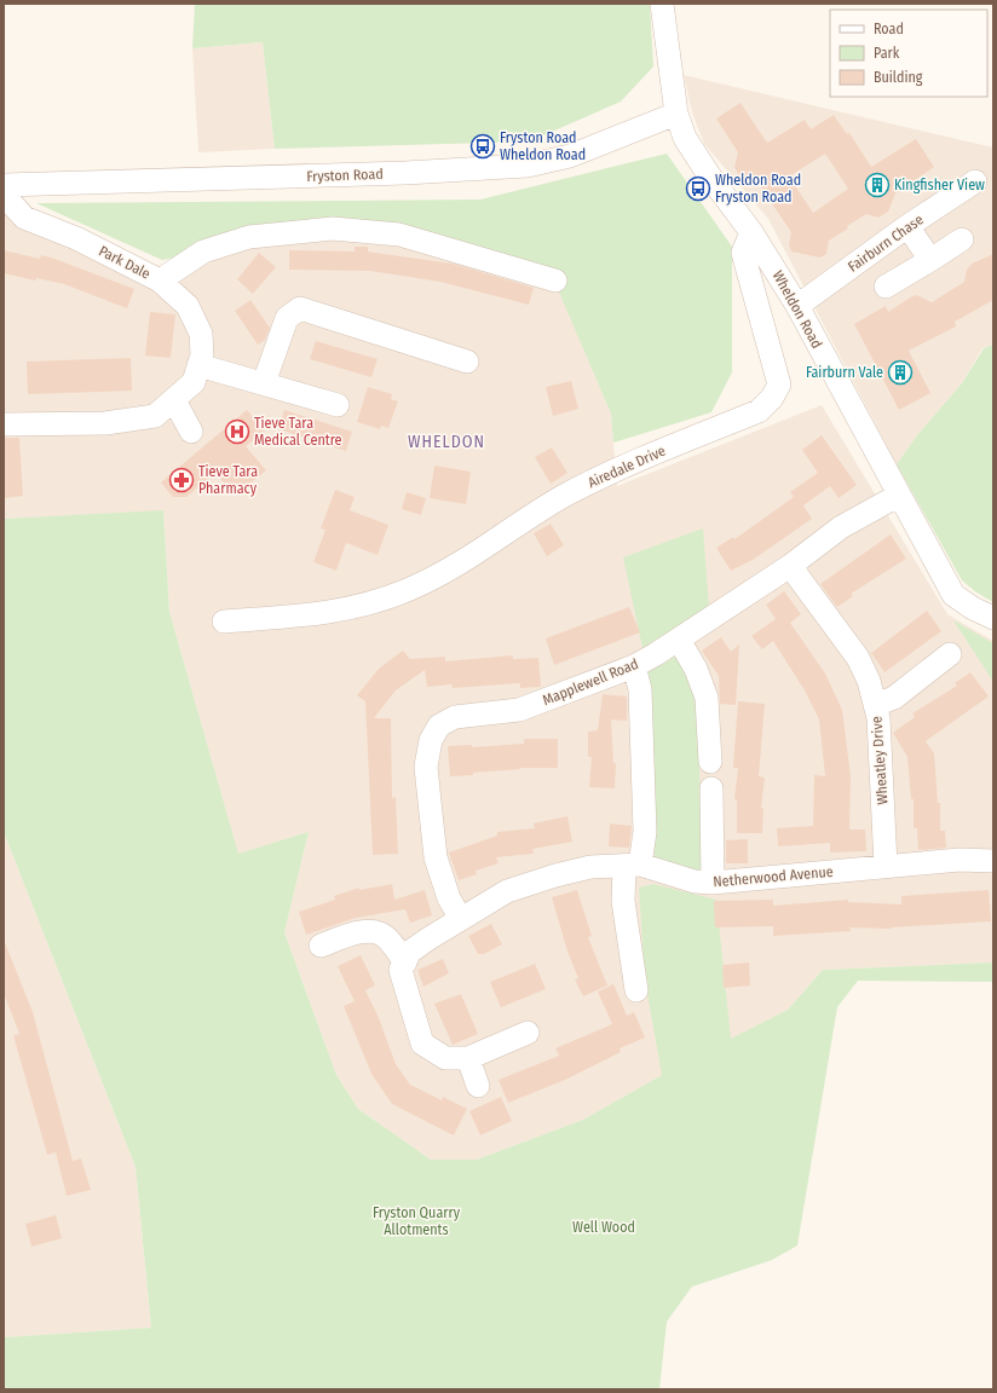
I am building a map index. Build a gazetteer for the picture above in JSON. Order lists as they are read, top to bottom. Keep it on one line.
{"streets":{"street":["Fryston Road","Fairburn Chase","Park Dale","Wheldon Road","Airedale Drive","Mapplewell Road","Wheatley Drive","Netherwood Avenue"]},"crossings":[["Fryston Road","Wheldon Road"],["Fairburn Chase","Wheldon Road"],["Wheldon Road","Airedale Drive"],["Wheldon Road","Mapplewell Road"],["Mapplewell Road","Wheatley Drive"],["Mapplewell Road","Netherwood Avenue"],["Wheatley Drive","Netherwood Avenue"]],"districts":["WHELDON"],"parks":["Fryston Quarry Allotments","Well Wood"],"places":{"bus stop":["Fryston Road Wheldon Road","Wheldon Road Fryston Road"],"building":["Kingfisher View","Fairburn Vale"],"hospital":["Tieve Tara Medical Centre"],"pharmacy":["Tieve Tara Pharmacy"]},"legend":["Road","Park","Building"]}
